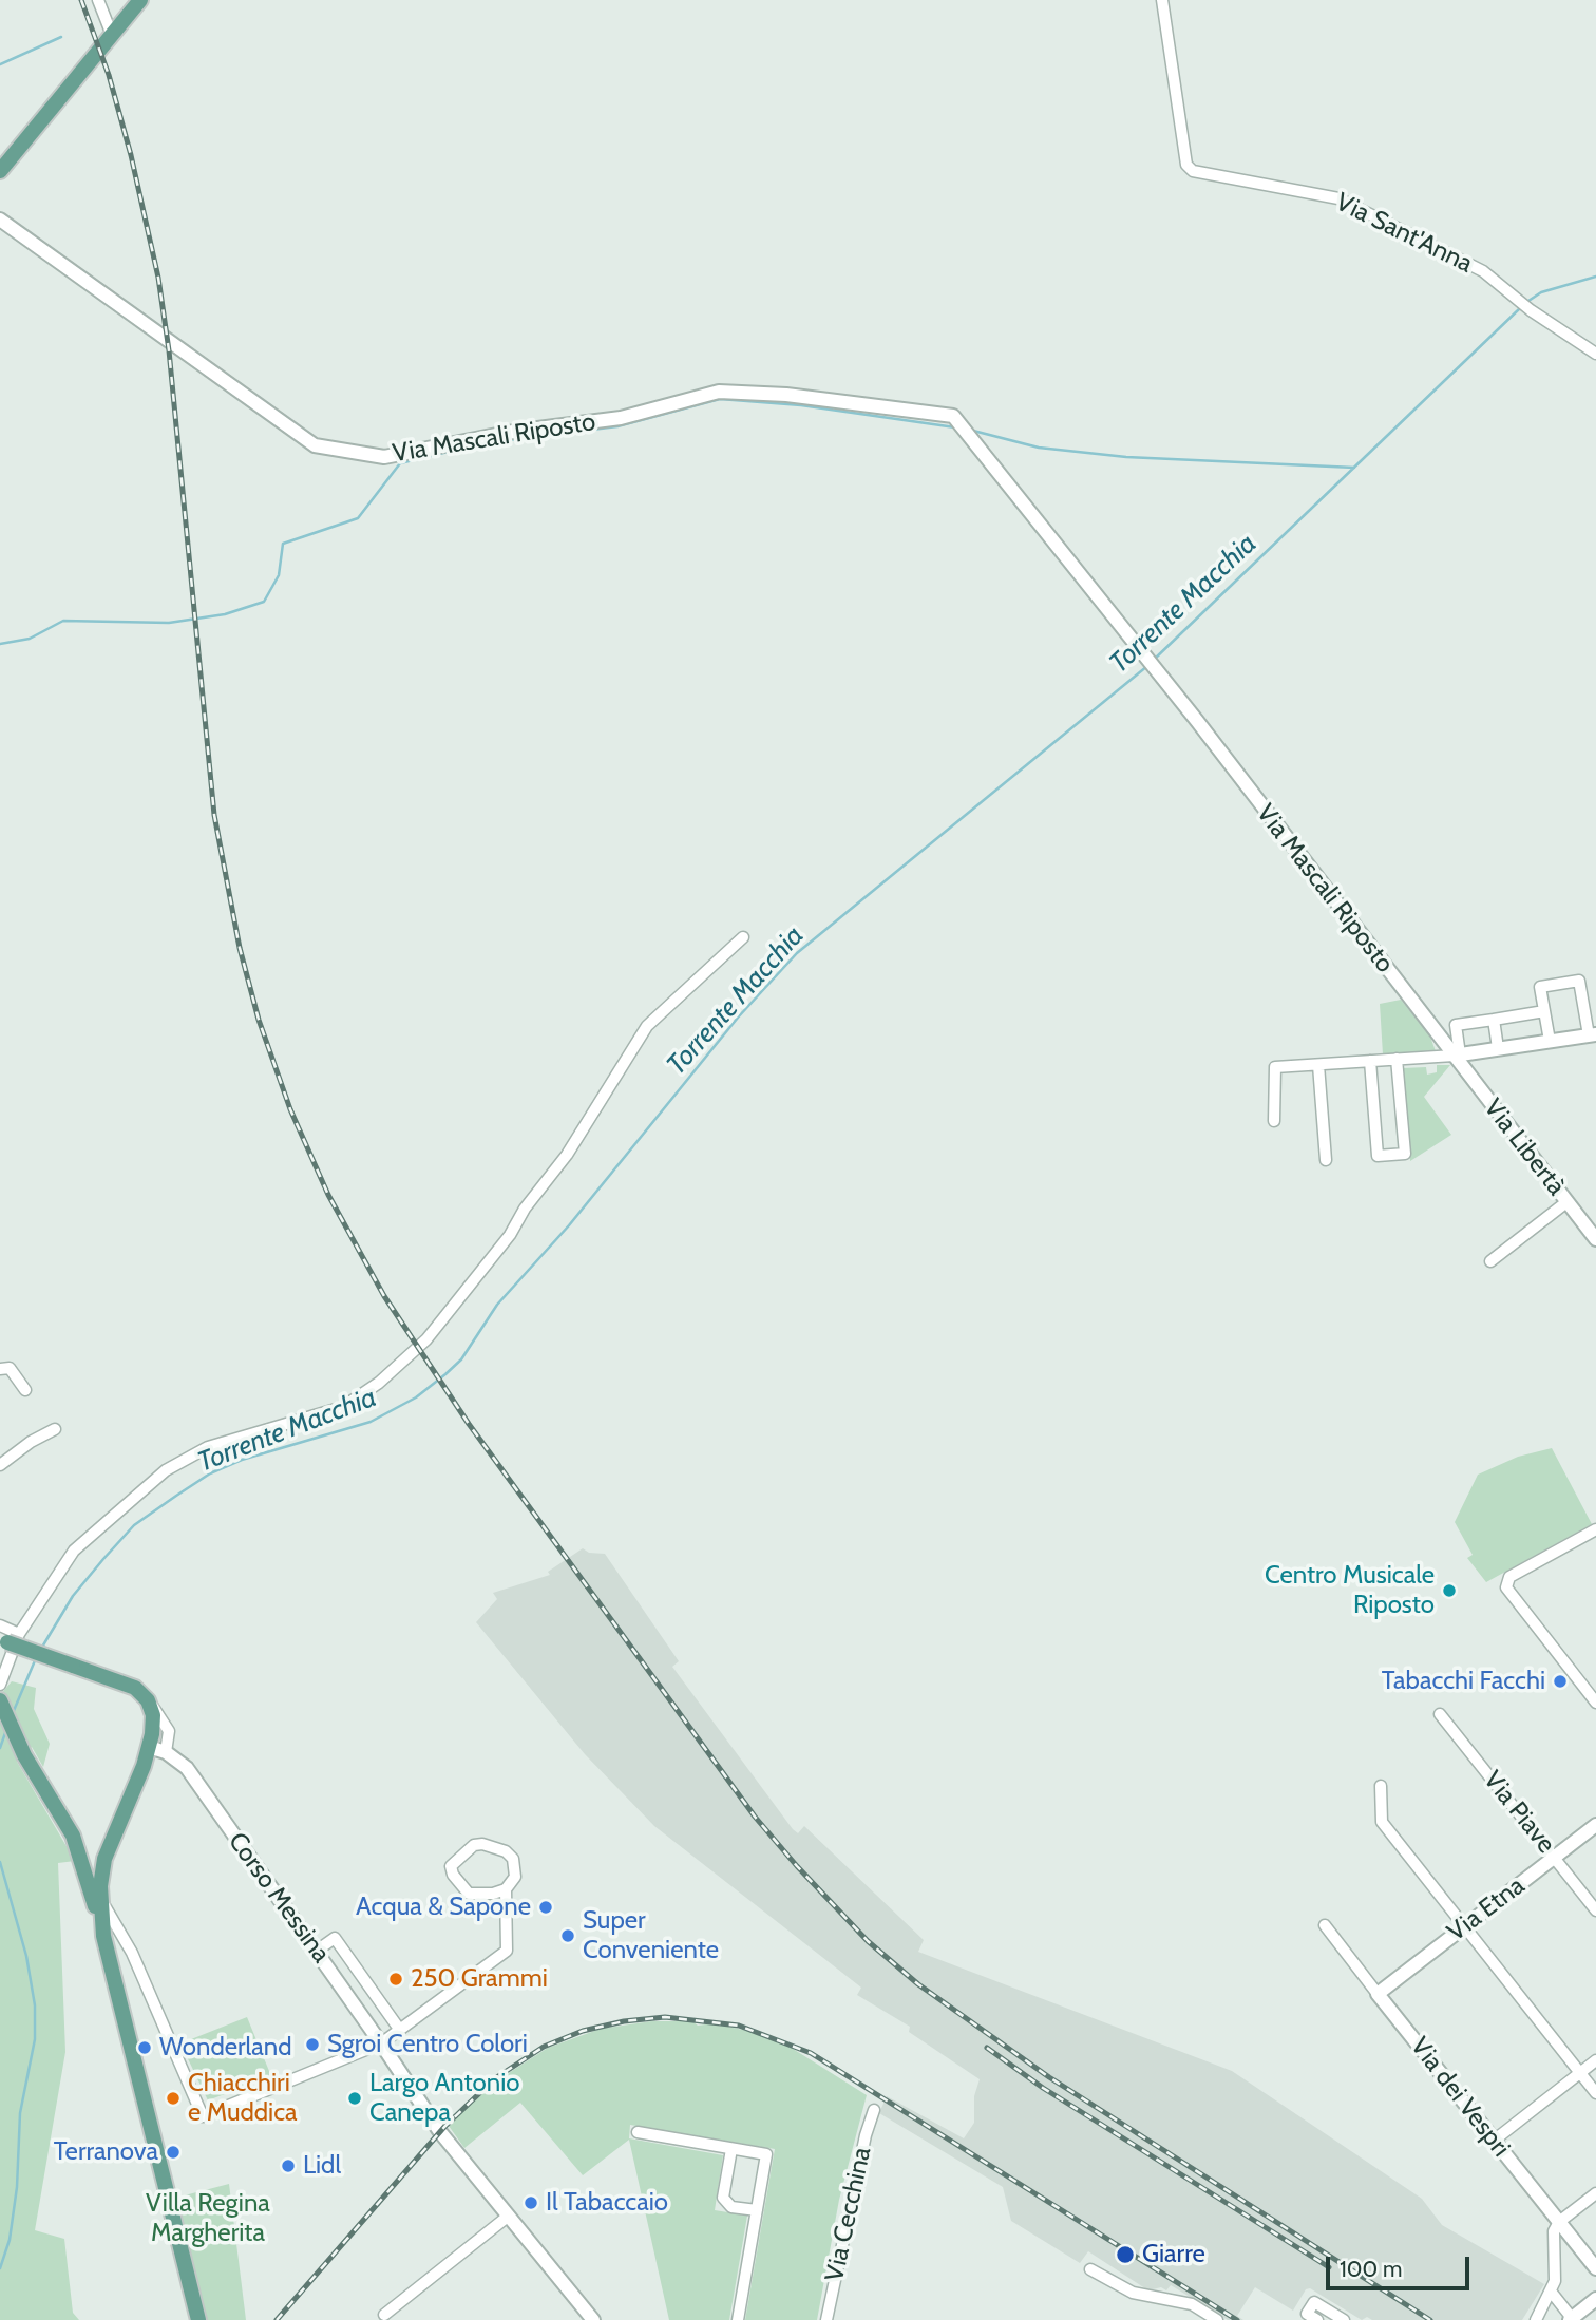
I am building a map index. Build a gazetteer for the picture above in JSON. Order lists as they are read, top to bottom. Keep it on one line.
{"streets":{"street":["Via Sant'Anna","Via Mascali Riposto","Via Libertà","Via Piave","Corso Messina","Via Etna","Via dei Vespri","Via Cecchina"]},"crossings":[["Via Mascali Riposto","Via Libertà"],["Via Piave","Via Etna"],["Via Etna","Via dei Vespri"]],"water":["Torrente Macchia"],"parks":["Villa Regina Margherita"],"places":["Centro Musicale Riposto","Tabacchi Facchi","Acqua & Sapone","Super Conveniente","250 Grammi","Sgroi Centro Colori","Wonderland","Chiacchiri e Muddica","Largo Antonio Canepa","Terranova","Lidl","Il Tabaccaio","Giarre"],"scale_bar":"100 m"}
